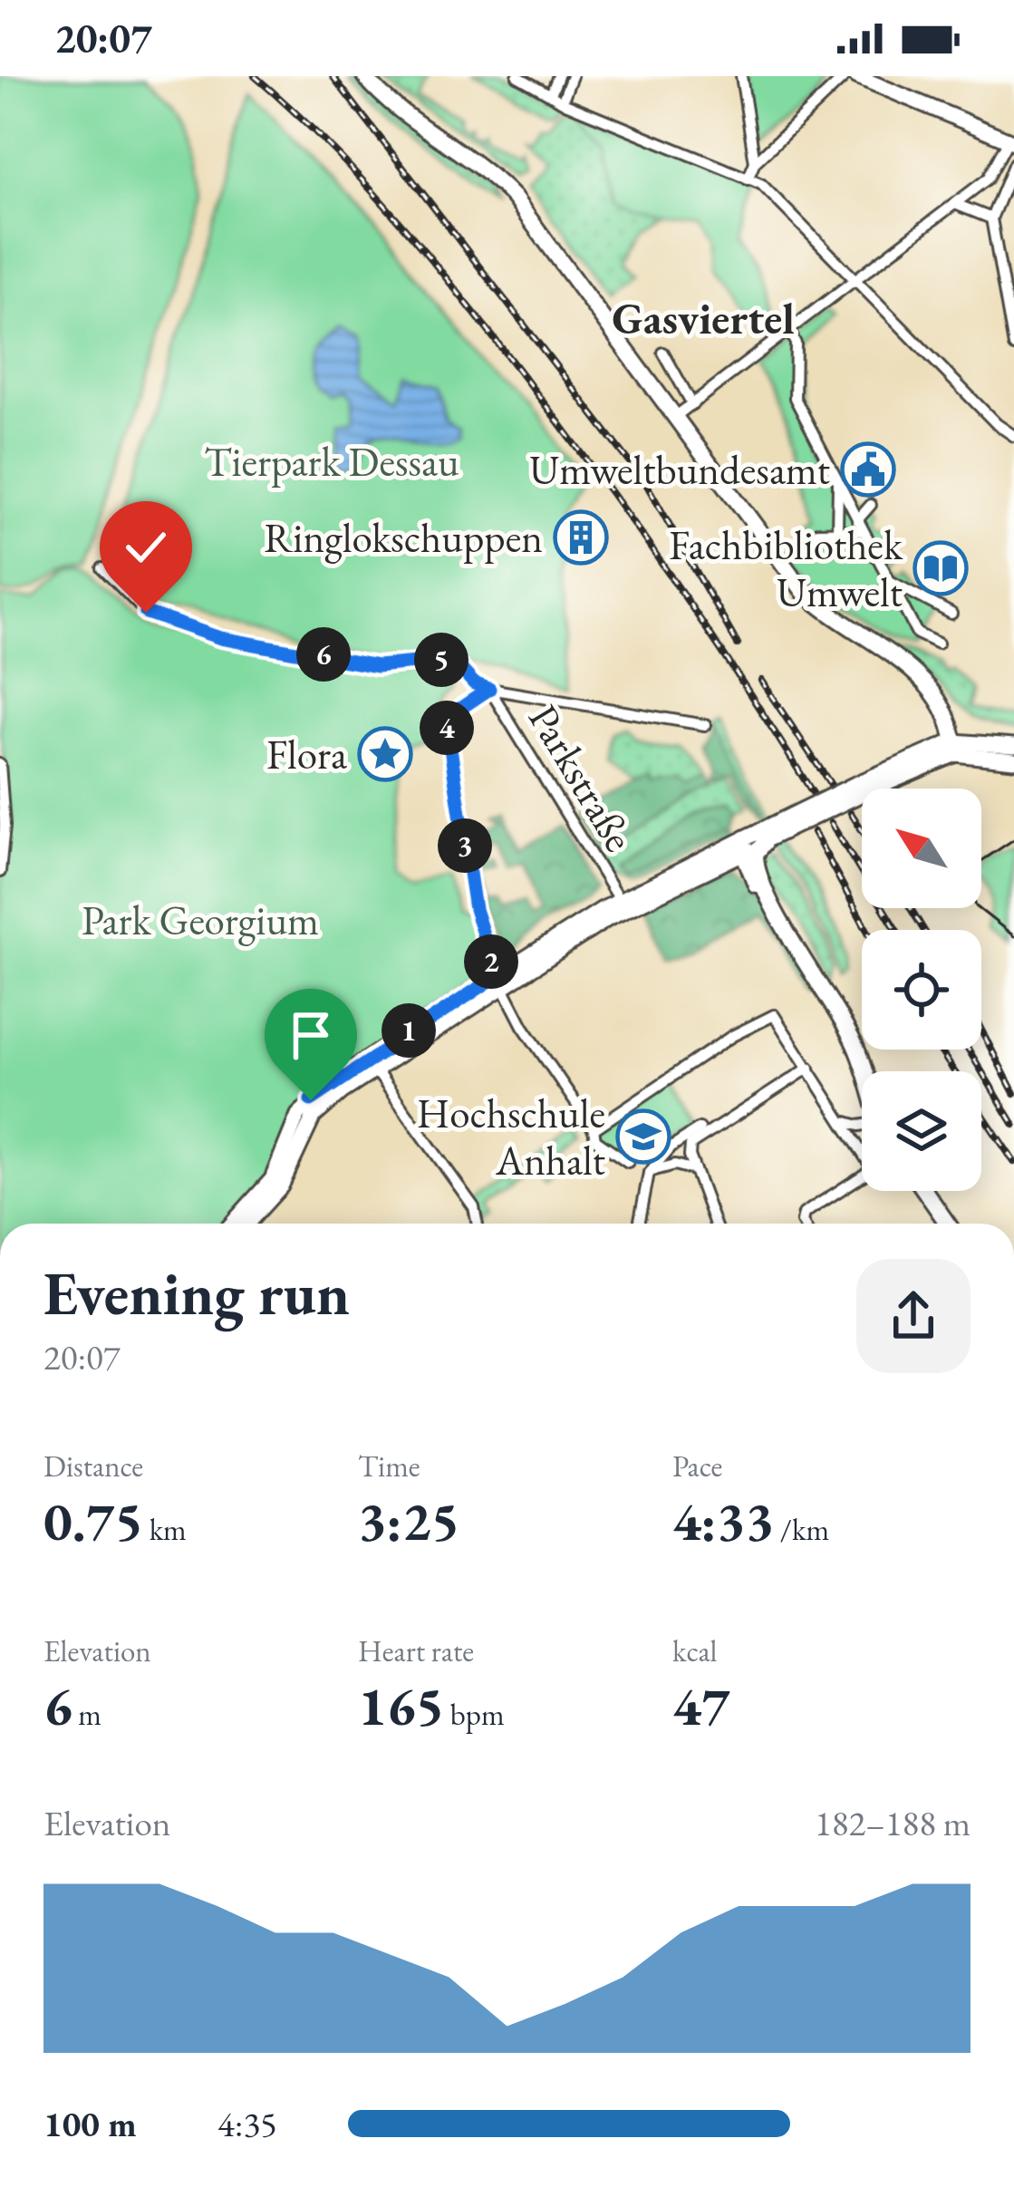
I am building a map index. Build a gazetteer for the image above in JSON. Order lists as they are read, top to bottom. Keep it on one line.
{"streets":{"street":["Parkstraße"]},"districts":["Gasviertel"],"parks":["Tierpark Dessau","Park Georgium"],"places":{"public building":["Umweltbundesamt"],"building":["Ringlokschuppen"],"library":["Fachbibliothek Umwelt"],"place":["Flora"],"school or university":["Hochschule Anhalt"]},"north":"top left","page":{"status":"20:07","pins":["6","5","4","3","2","1"],"heading":["Evening run","20:07"],"stats":[["Distance","0.75 km"],["Time","3:25"],["Pace","4:33 /km"],["Elevation","6 m"],["Heart rate","165 bpm"],["kcal","47"]],"chart":["Elevation","182–188 m"],"list":[{"name":"100 m","note":"4:35"}]}}
